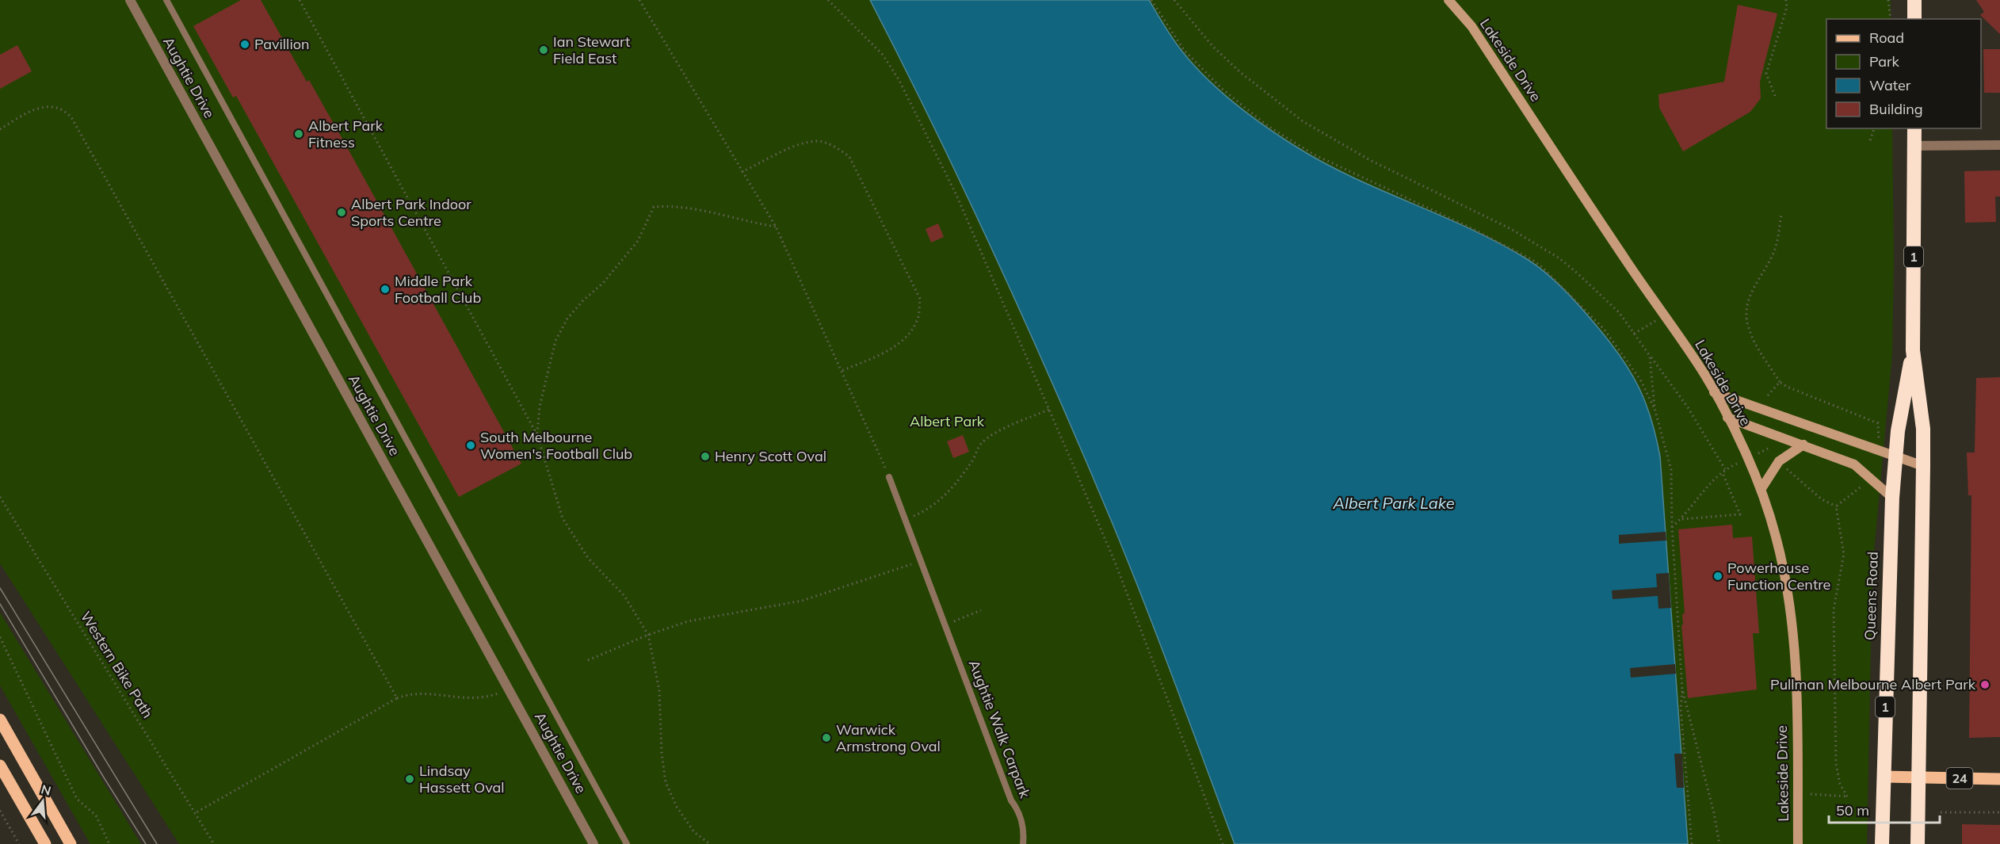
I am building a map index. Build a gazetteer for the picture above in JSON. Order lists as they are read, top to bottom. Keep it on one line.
{"streets":{"highway":["1","Queens Road"],"main road":["24"],"street":["Lakeside Drive","Aughtie Drive"],"lane":["Aughtie Walk Carpark"],"path":["Western Bike Path"]},"crossings":[["Queens Road","24"]],"water":["Albert Park Lake"],"parks":["Albert Park"],"places":["Pavillion","Ian Stewart Field East","Albert Park Fitness","Albert Park Indoor Sports Centre","Middle Park Football Club","South Melbourne Women's Football Club","Henry Scott Oval","Powerhouse Function Centre","Pullman Melbourne Albert Park","Warwick Armstrong Oval","Lindsay Hassett Oval"],"legend":["Road","Park","Water","Building"],"scale_bar":"50 m","north":"top"}
